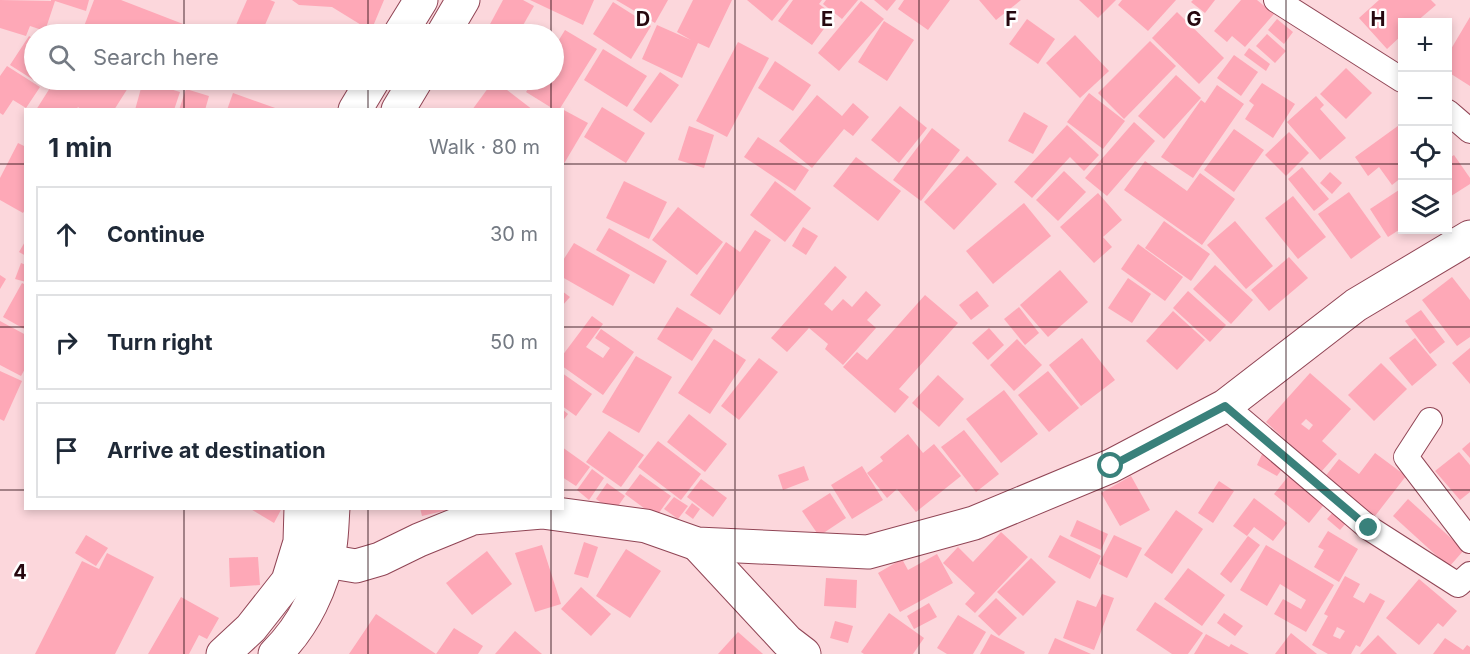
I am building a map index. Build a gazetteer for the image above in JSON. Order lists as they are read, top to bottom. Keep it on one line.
{"page":{"map_buttons":["+","−"],"search":"Search here","heading":["1 min","Walk · 80 m"],"list":[["Continue","30 m"],["Turn right","50 m"],"Arrive at destination"]},"grid":{"columns":["D","E","F","G","H"],"rows":["4"]}}
